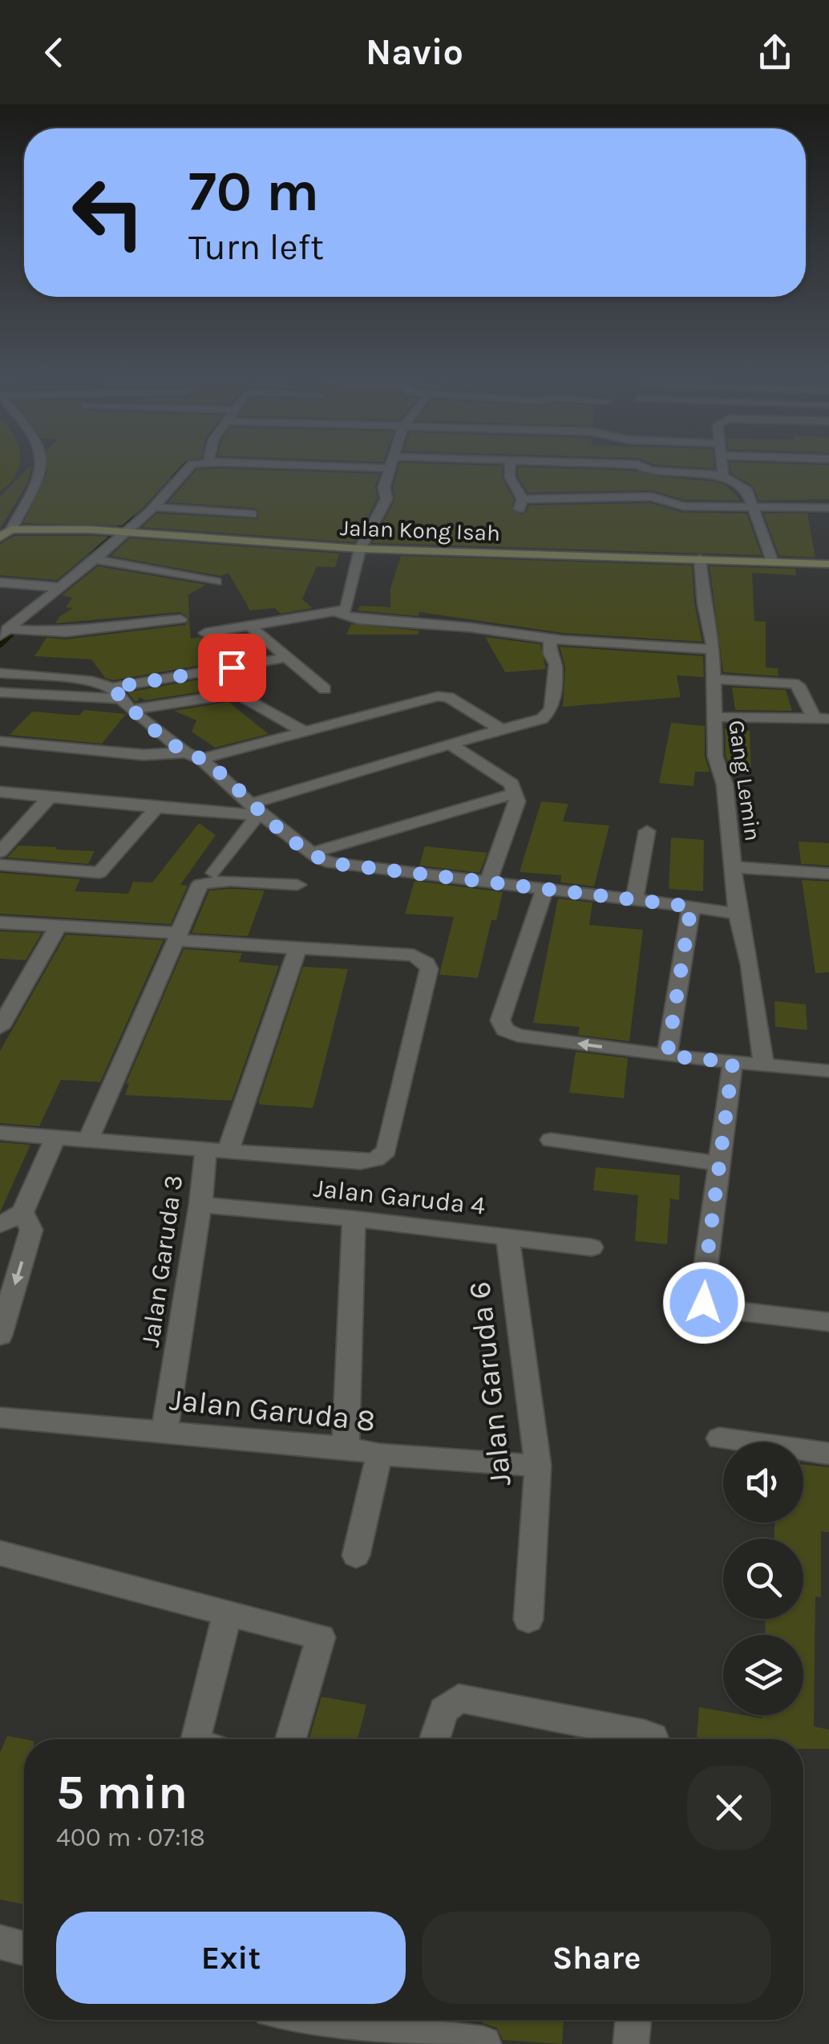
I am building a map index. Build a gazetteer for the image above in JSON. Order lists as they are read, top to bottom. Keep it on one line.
{"streets":{"street":["Jalan Kong Isah","Gang Lemin","Jalan Garuda 4","Jalan Garuda 3","Jalan Garuda 6","Jalan Garuda 8"]},"crossings":[["Jalan Kong Isah","Gang Lemin"],["Jalan Garuda 4","Jalan Garuda 3"],["Jalan Garuda 4","Jalan Garuda 6"],["Jalan Garuda 3","Jalan Garuda 8"],["Jalan Garuda 6","Jalan Garuda 8"]],"page":{"header":"Navio","turn":["70 m","Turn left"],"heading":["5 min","400 m · 07:18"],"buttons":["Exit","Share"]}}
